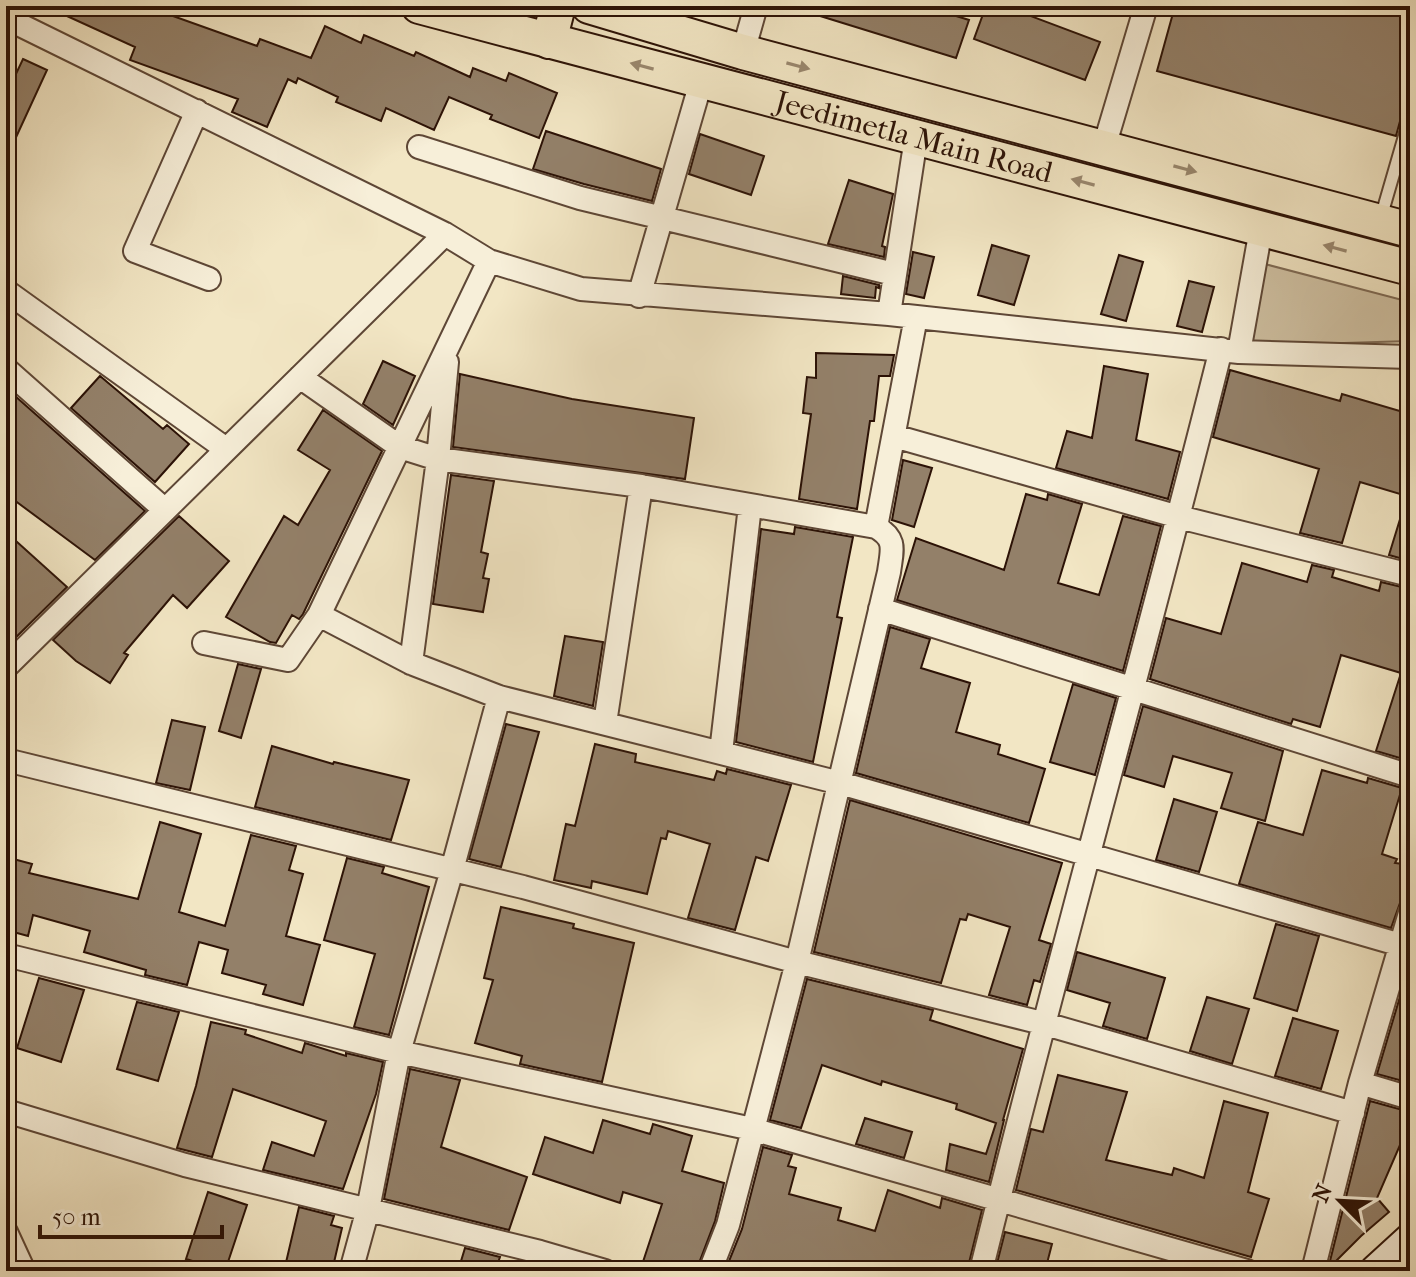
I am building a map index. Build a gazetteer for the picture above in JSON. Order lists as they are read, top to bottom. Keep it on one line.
{"streets":{"main road":["Jeedimetla Main Road"]},"scale_bar":"50 m","north":"top left"}
